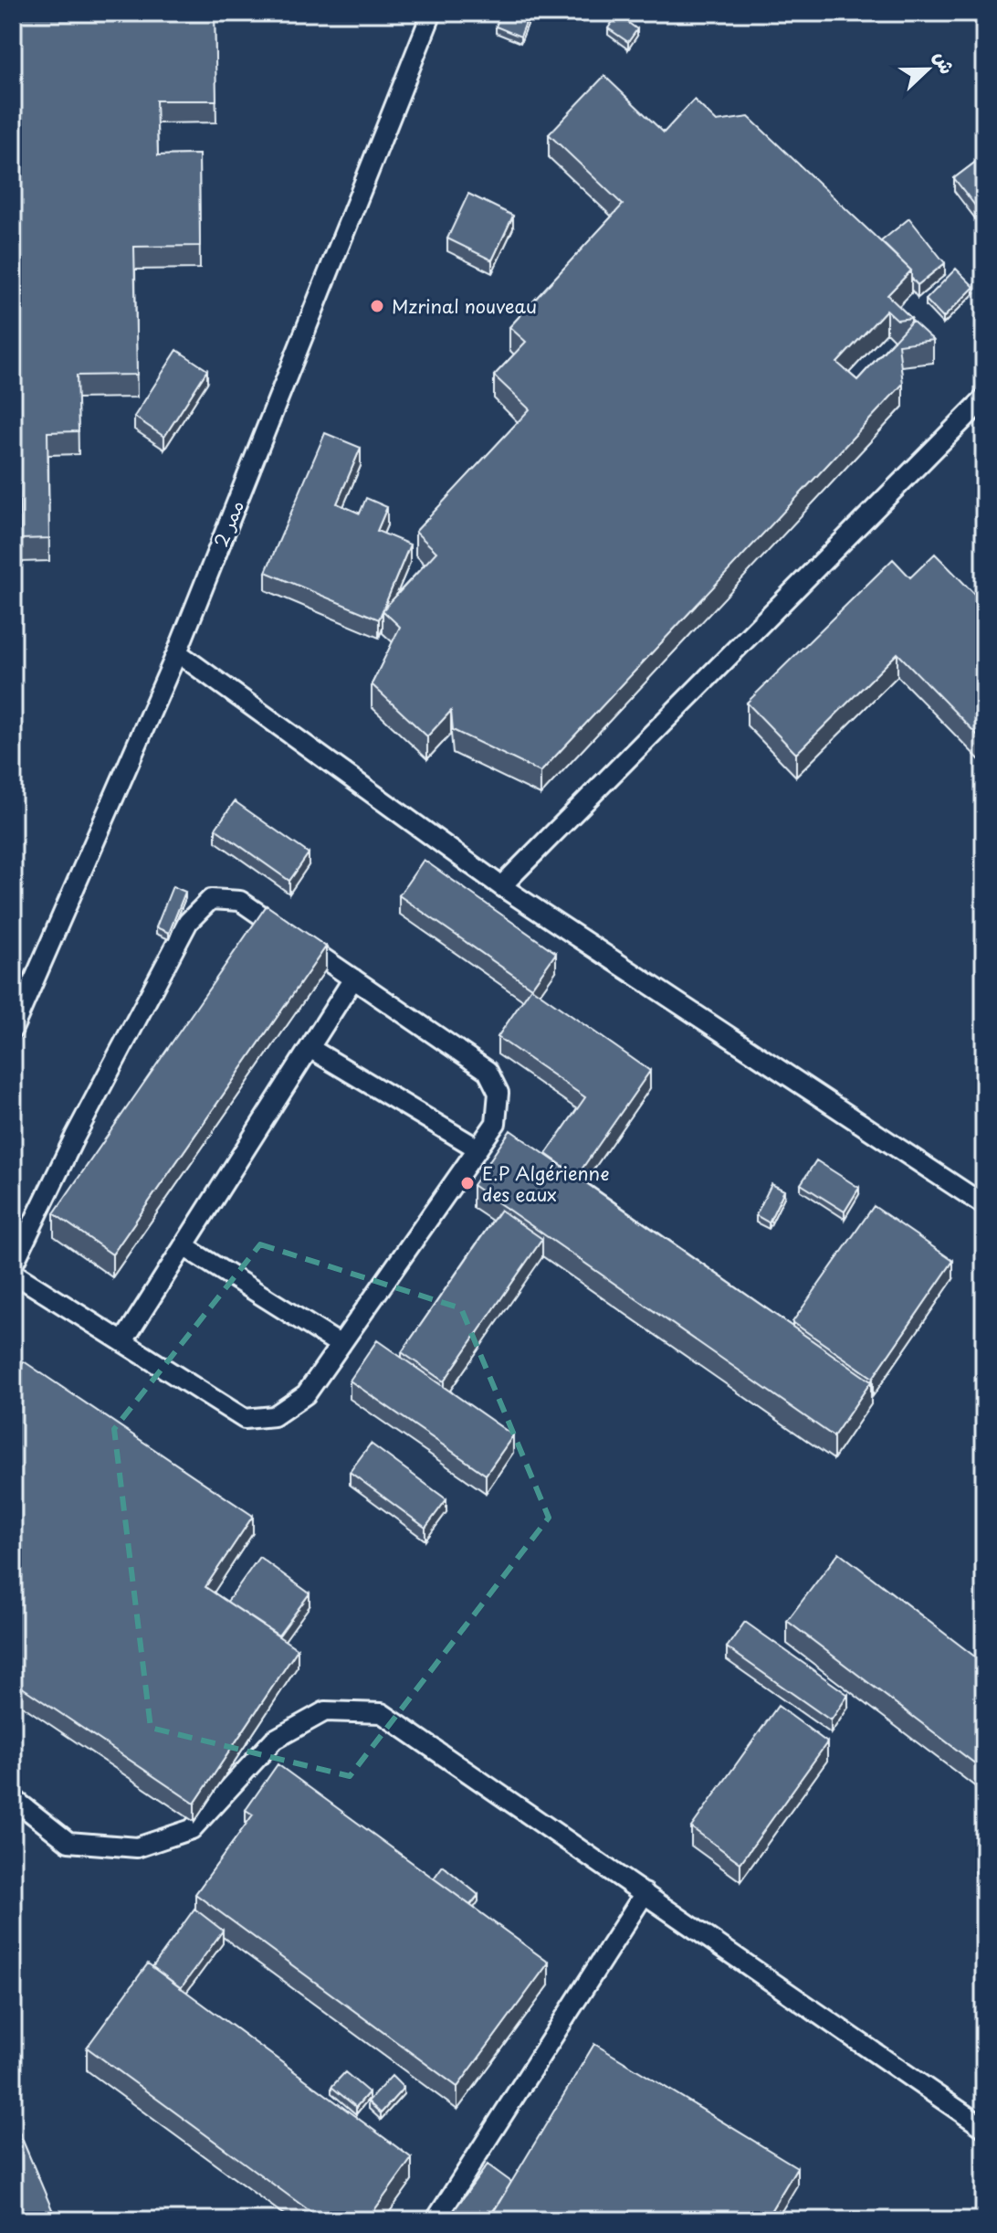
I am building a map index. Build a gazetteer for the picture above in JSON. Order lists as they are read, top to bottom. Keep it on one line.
{"streets":{"lane":["ممر 2"]},"places":["Mzrinal nouveau","E.P Algérienne des eaux"],"north":"right"}
